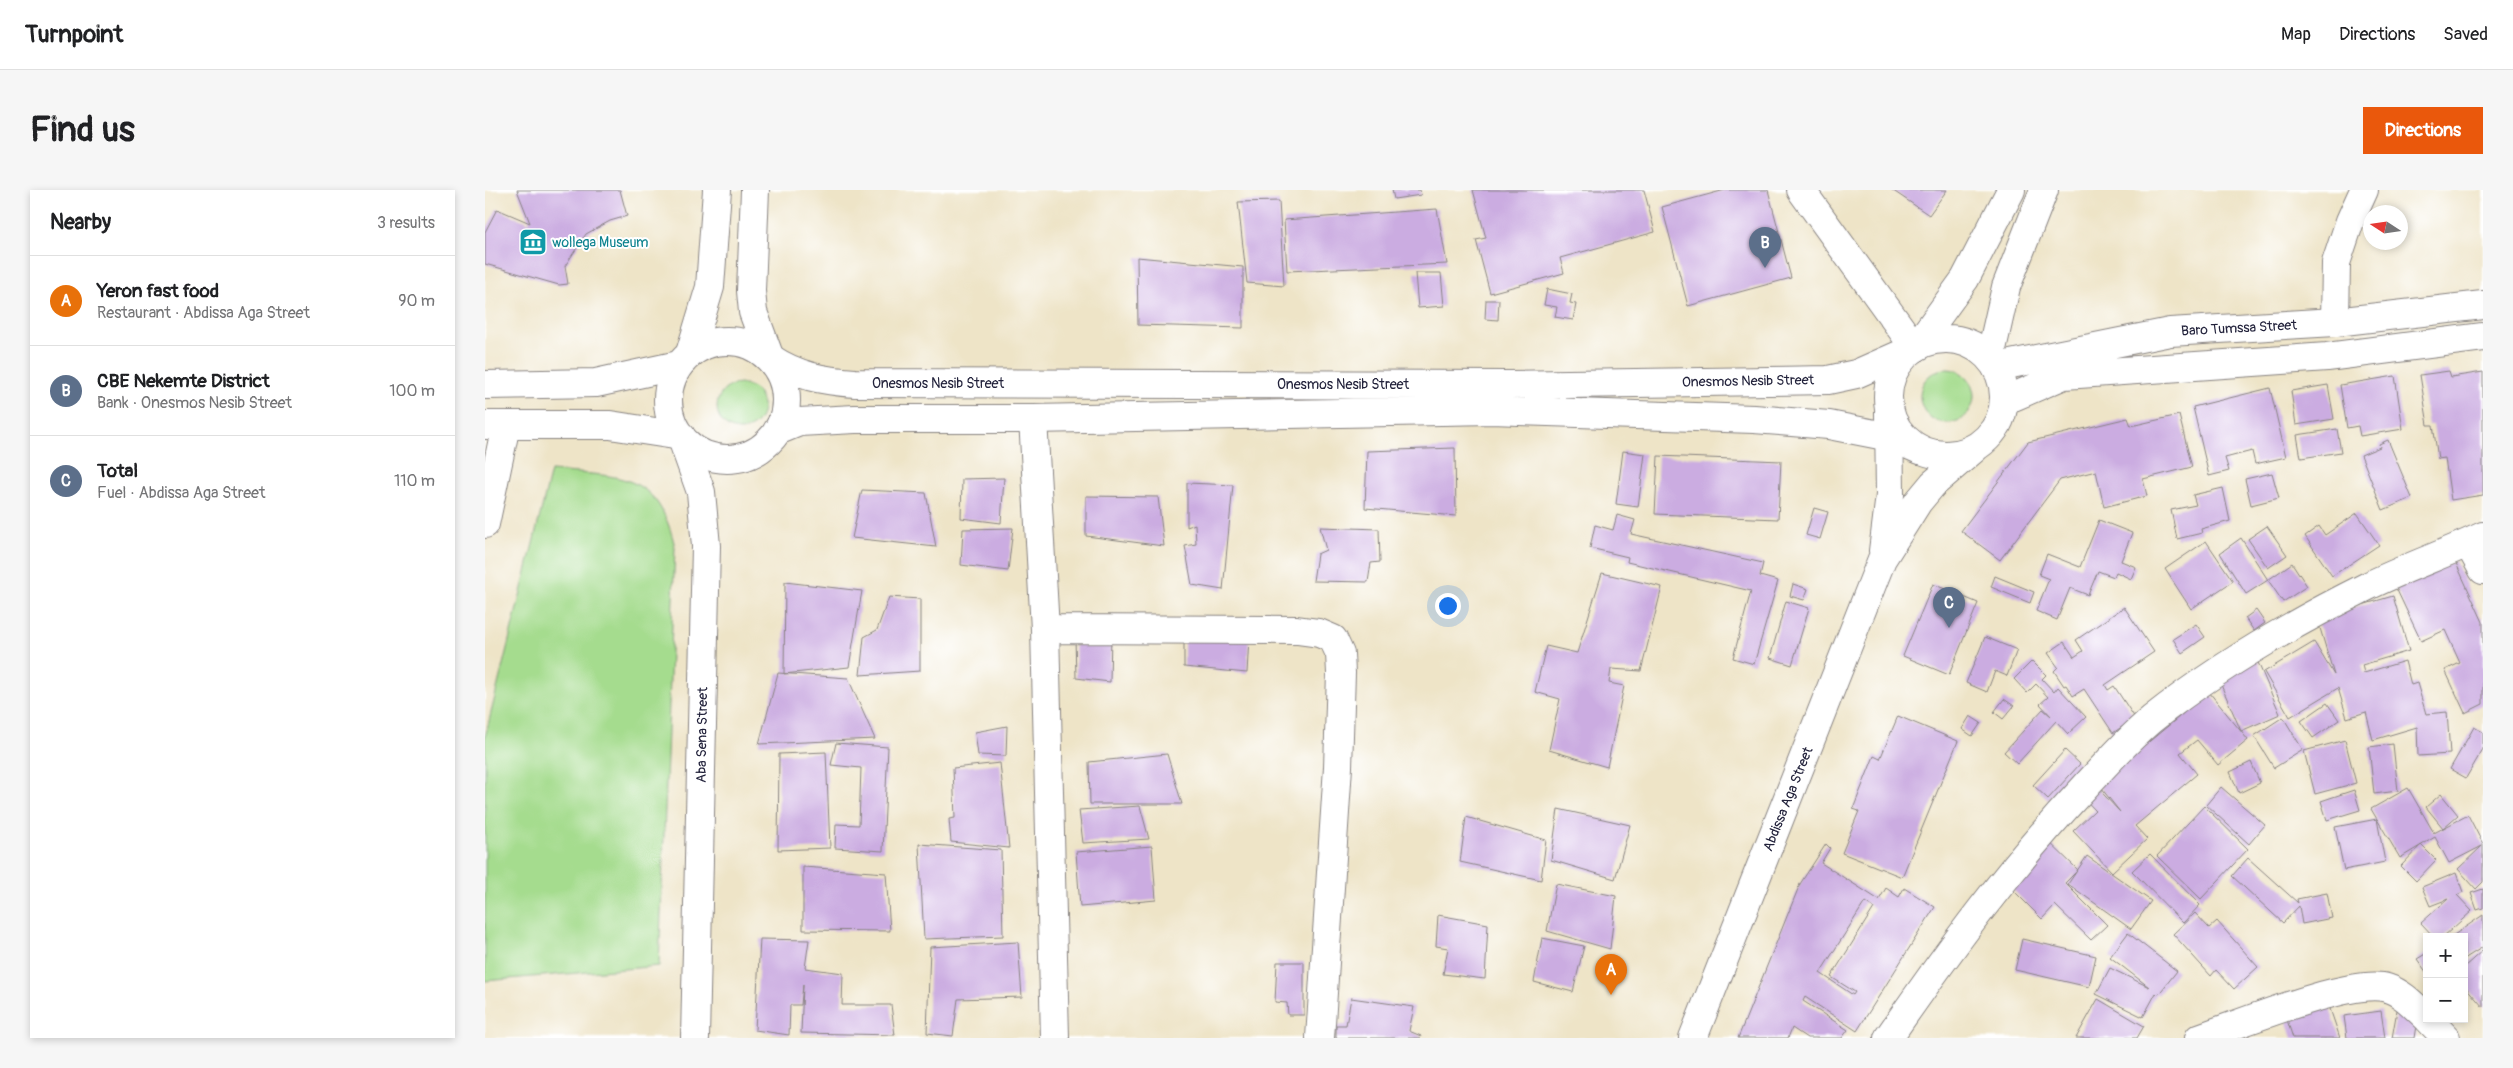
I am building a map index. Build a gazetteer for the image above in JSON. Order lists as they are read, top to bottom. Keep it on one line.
{"streets":{"main road":["Baro Tumssa Street","Onesmos Nesib Street","Aba Sena Street","Abdissa Aga Street"]},"crossings":[["Baro Tumssa Street","Onesmos Nesib Street"],["Onesmos Nesib Street","Aba Sena Street"]],"places":{"museum":["wollega Museum"]},"north":"left","page":{"header":"Turnpoint","nav":["Map","Directions","Saved"],"buttons":"Directions","title":"Find us","heading":["Nearby","3 results"],"pins":["B","C","A"],"list":[{"mark":"A","name":"Yeron fast food","note":"Restaurant · Abdissa Aga Street","value":"90 m"},{"mark":"B","name":"CBE Nekemte District","note":"Bank · Onesmos Nesib Street","value":"100 m"},{"mark":"C","name":"Total","note":"Fuel · Abdissa Aga Street","value":"110 m"}],"map_buttons":["+","−"]}}
